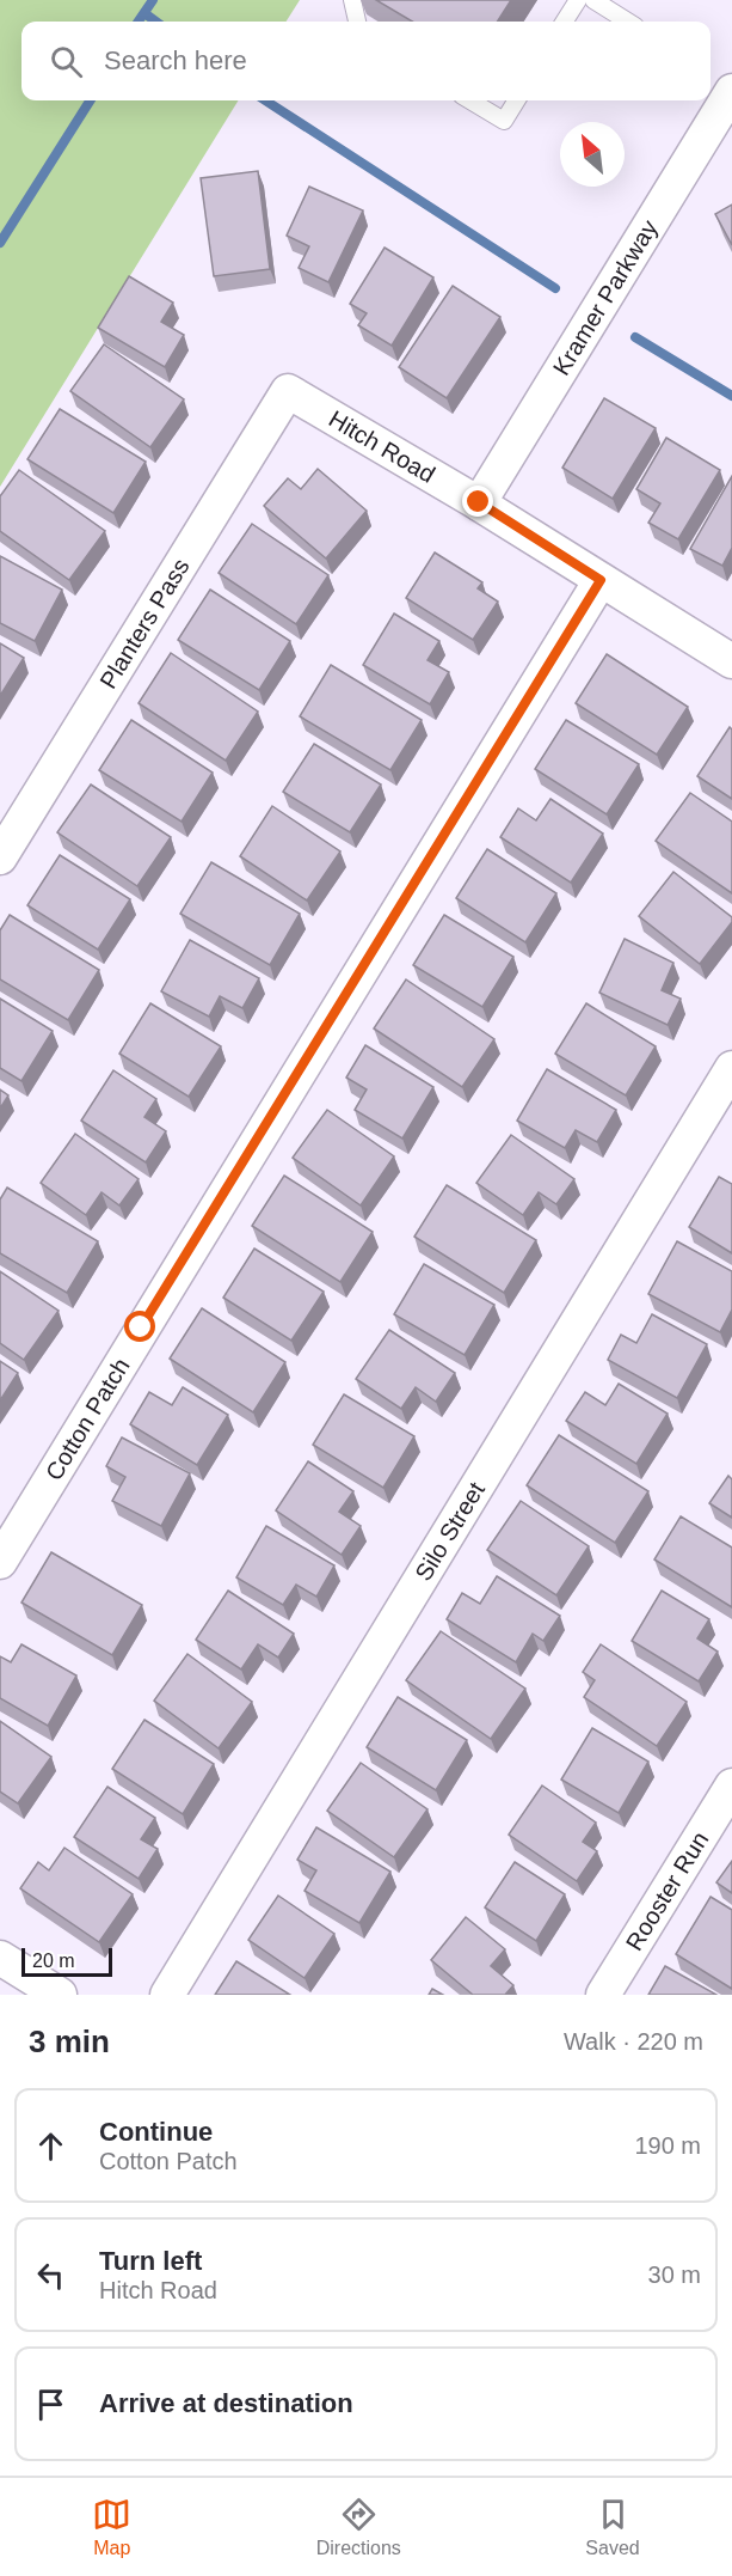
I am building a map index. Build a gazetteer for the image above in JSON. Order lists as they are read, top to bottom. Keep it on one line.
{"streets":{"street":["Kramer Parkway","Hitch Road","Planters Pass","Cotton Patch","Silo Street","Rooster Run"]},"crossings":[["Kramer Parkway","Hitch Road"],["Hitch Road","Planters Pass"],["Hitch Road","Cotton Patch"]],"scale_bar":"20 m","north":"top left","page":{"search":"Search here","scale":"20 m","heading":["3 min","Walk · 220 m"],"list":[["Continue","Cotton Patch","190 m"],["Turn left","Hitch Road","30 m"],"Arrive at destination"],"nav":["Map","Directions","Saved"]}}
